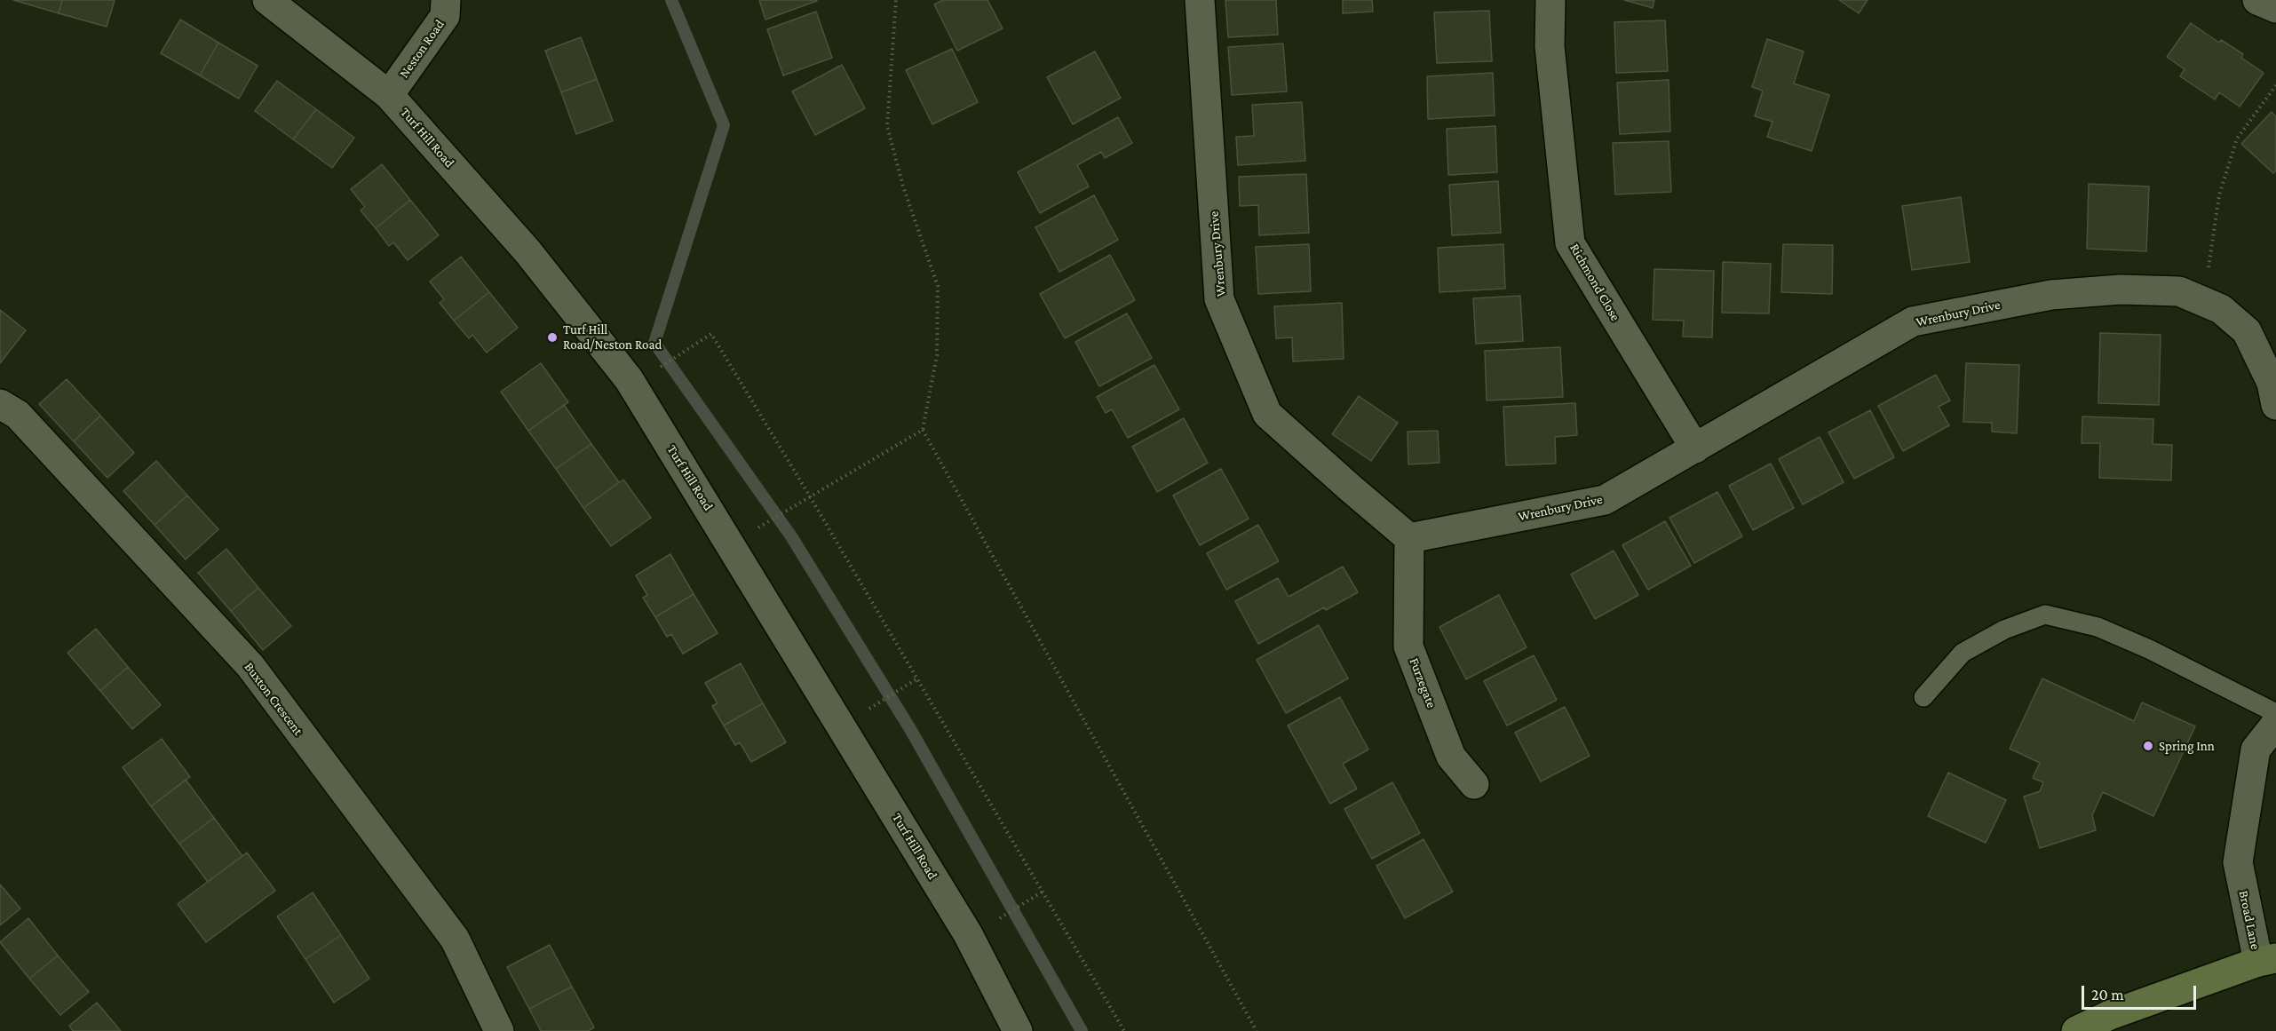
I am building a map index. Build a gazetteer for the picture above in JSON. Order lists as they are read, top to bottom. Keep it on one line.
{"streets":{"main road":["Broad Lane"],"street":["Neston Road","Turf Hill Road","Wrenbury Drive","Richmond Close","Furzegate","Buxton Crescent"]},"crossings":[["Neston Road","Turf Hill Road"],["Wrenbury Drive","Richmond Close"],["Wrenbury Drive","Furzegate"]],"places":["Turf Hill Road/Neston Road","Spring Inn"],"scale_bar":"20 m"}
